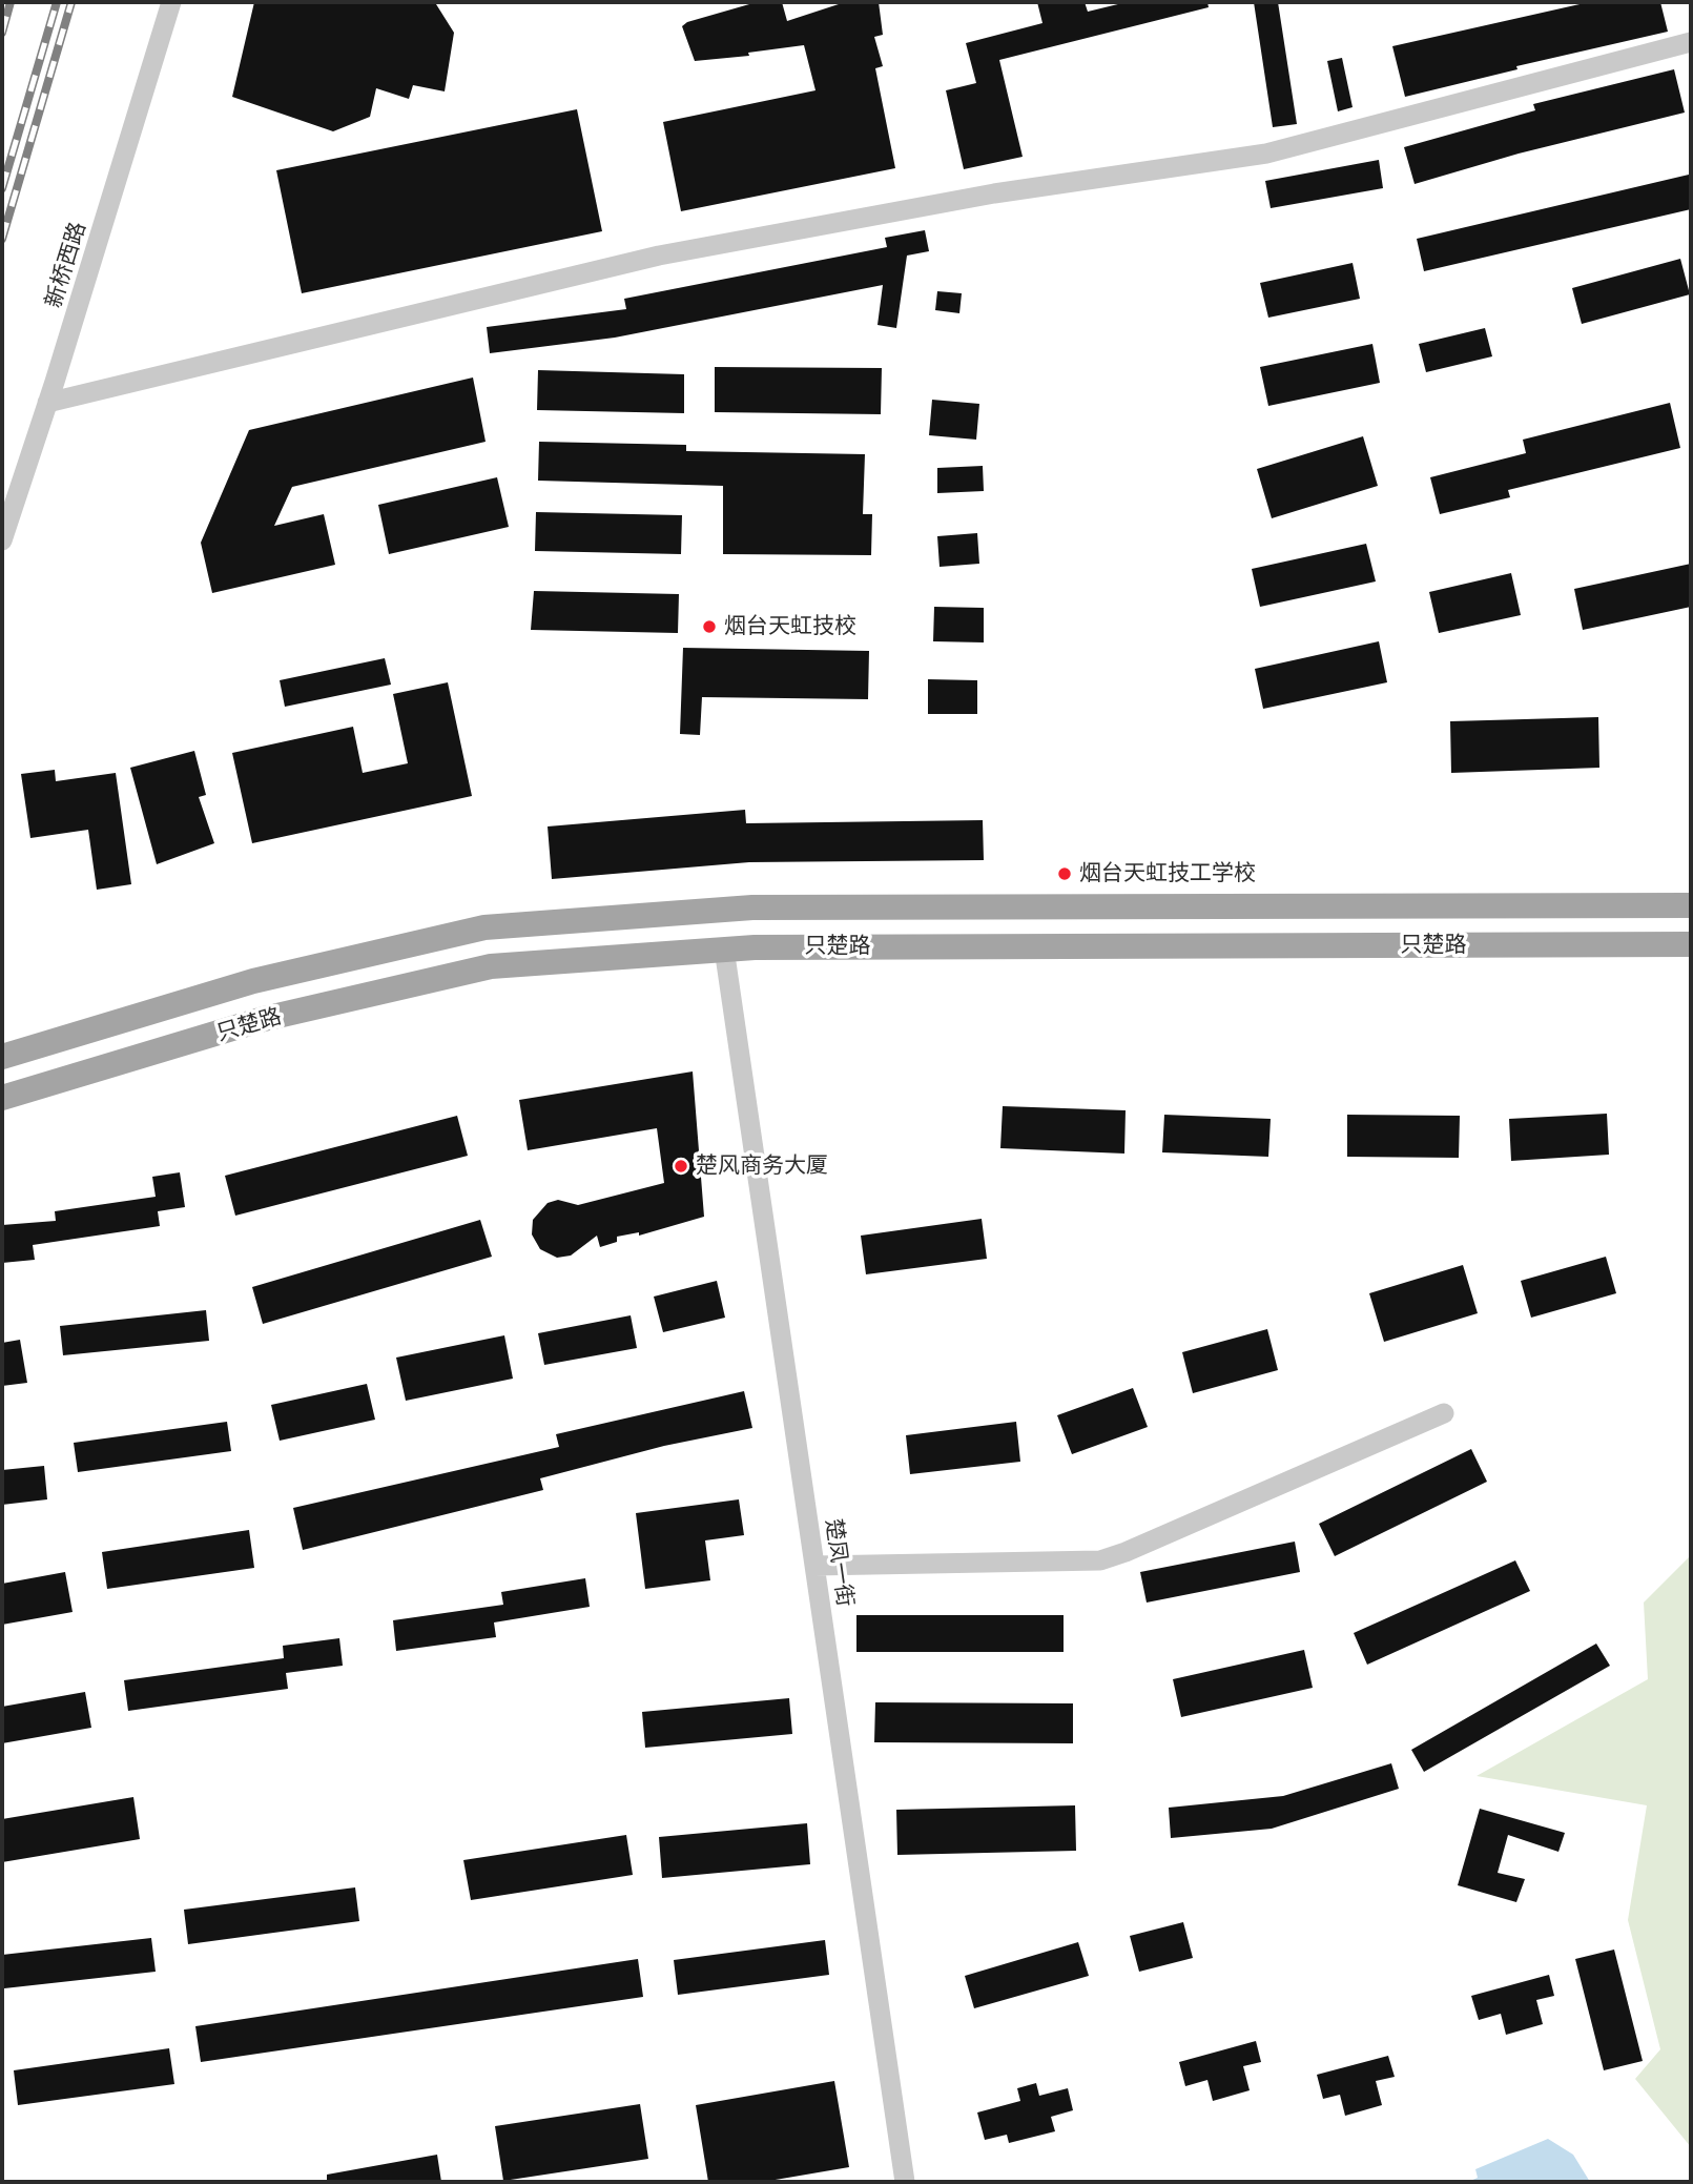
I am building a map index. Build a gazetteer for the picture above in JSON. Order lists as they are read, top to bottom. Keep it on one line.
{"streets":{"main road":["只楚路"],"street":["新桥西路","楚凤一街"]},"crossings":[["只楚路","楚凤一街"]],"places":["烟台天虹技校","烟台天虹技工学校","楚风商务大厦"]}
